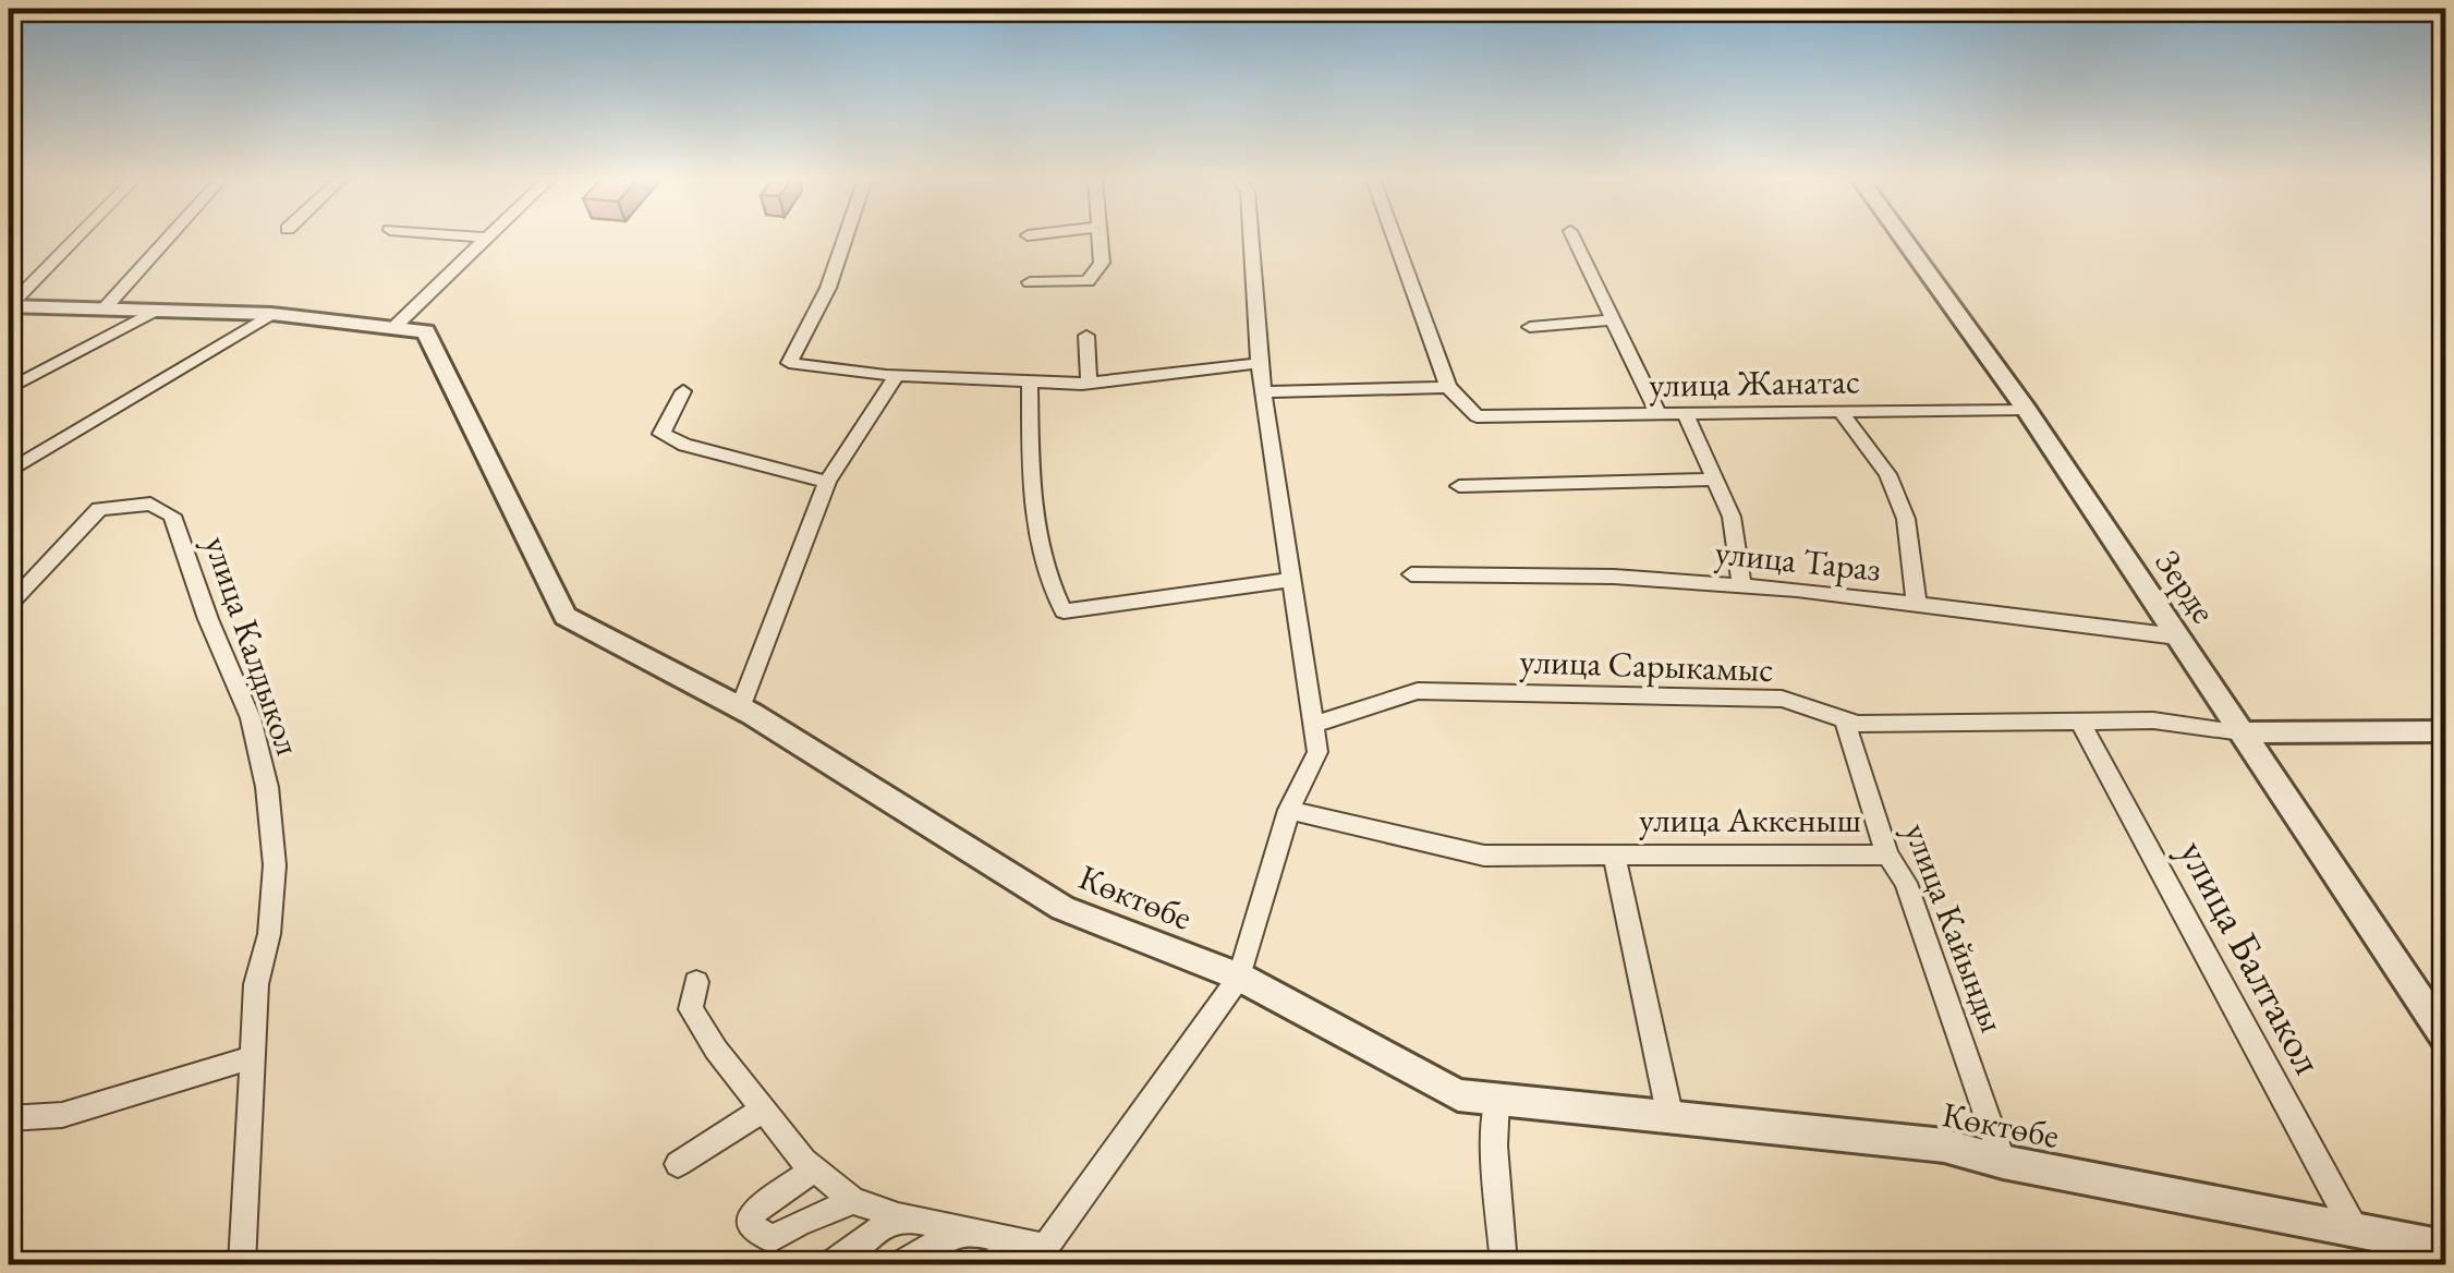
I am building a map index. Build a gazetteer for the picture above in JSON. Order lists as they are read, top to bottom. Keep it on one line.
{"streets":{"street":["улица Жанатас","улица Тараз","Зерде","улица Калдыкол","улица Сарыкамыс","улица Аккеныш","Көктөбе","улица Кайынды","улица Балтакол"]},"crossings":[["улица Жанатас","Зерде"],["улица Тараз","Зерде"],["Зерде","улица Сарыкамыс"],["улица Сарыкамыс","улица Кайынды"],["улица Сарыкамыс","улица Балтакол"],["улица Аккеныш","Көктөбе"],["улица Аккеныш","улица Кайынды"],["Көктөбе","улица Кайынды"],["Көктөбе","улица Балтакол"]]}
